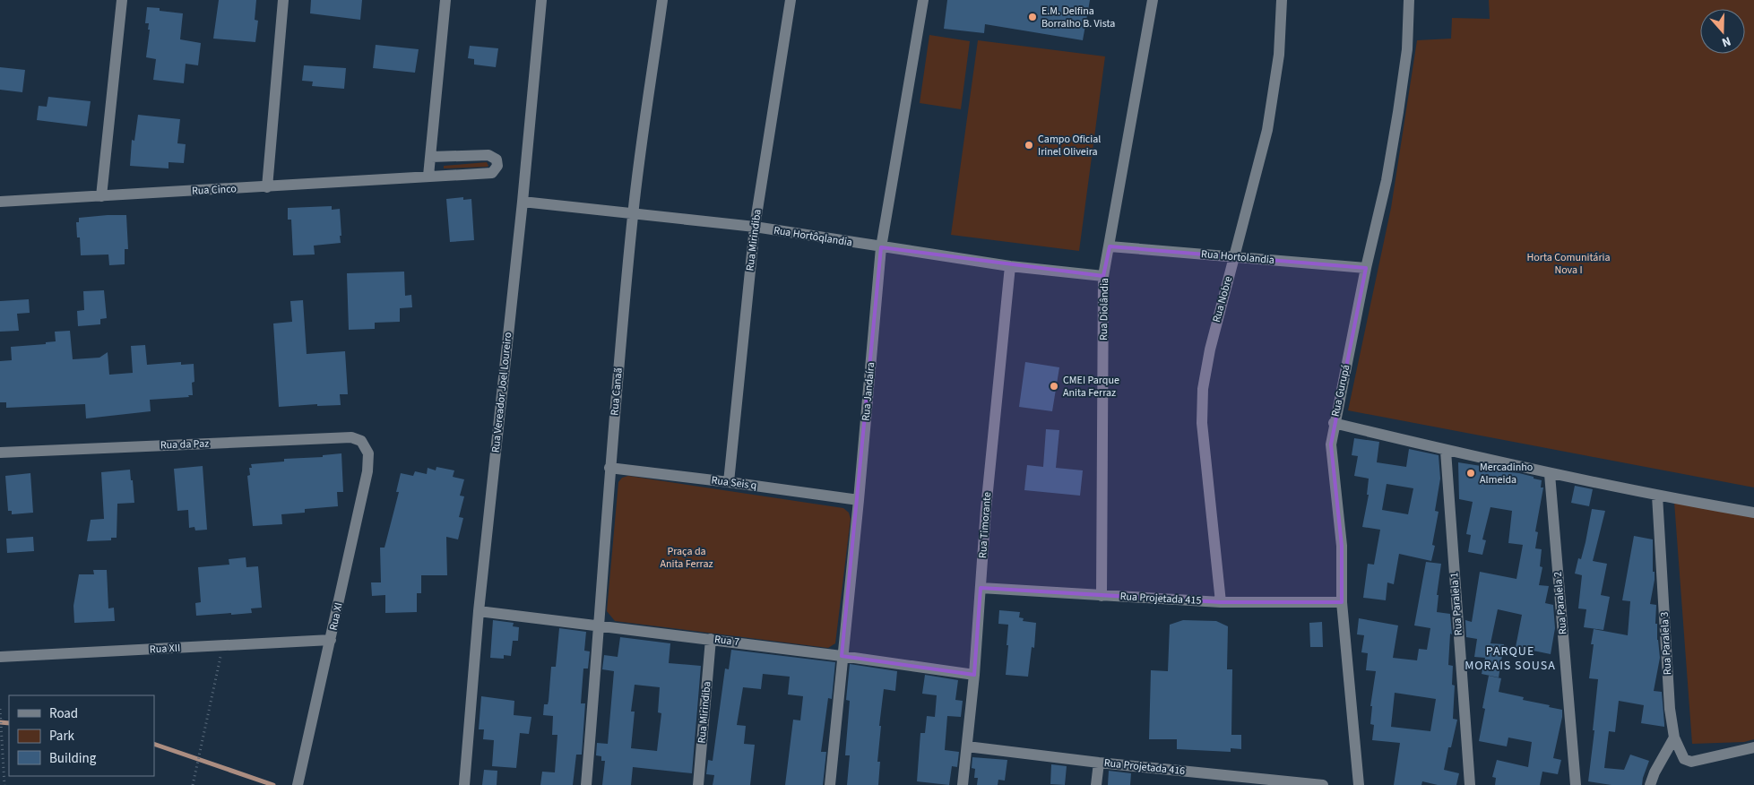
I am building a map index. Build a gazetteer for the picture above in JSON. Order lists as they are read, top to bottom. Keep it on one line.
{"streets":{"street":["Rua Cinco","Rua Hortôqlandia","Rua Mirindiba","Rua Hortolandia","Rua Nobre","Rua Diolândia","Rua Gurupá","Rua Canaã","Rua Jandaíra","Rua Vereador Joel Loureiro","Rua da Paz","Rua Seis q","Rua Timorante","Rua Projetada 415","Rua Paralela 2","Rua Paralela 1","Rua XI","Rua 7","Rua Paralela 3","Rua XII","Rua Projetada 416"]},"crossings":[["Rua Hortôqlandia","Rua Mirindiba"],["Rua Hortôqlandia","Rua Diolândia"],["Rua Hortôqlandia","Rua Canaã"],["Rua Hortôqlandia","Rua Jandaíra"],["Rua Hortôqlandia","Rua Vereador Joel Loureiro"],["Rua Hortôqlandia","Rua Timorante"],["Rua Mirindiba","Rua Seis q"],["Rua Mirindiba","Rua 7"],["Rua Hortolandia","Rua Nobre"],["Rua Hortolandia","Rua Diolândia"],["Rua Hortolandia","Rua Gurupá"],["Rua Nobre","Rua Projetada 415"],["Rua Diolândia","Rua Projetada 415"],["Rua Gurupá","Rua Projetada 415"],["Rua Canaã","Rua Seis q"],["Rua Canaã","Rua 7"],["Rua Jandaíra","Rua Seis q"],["Rua Jandaíra","Rua 7"],["Rua Vereador Joel Loureiro","Rua 7"],["Rua da Paz","Rua XI"],["Rua Timorante","Rua Projetada 415"],["Rua Timorante","Rua 7"],["Rua Timorante","Rua Projetada 416"],["Rua XI","Rua XII"]],"districts":["PARQUE MORAIS SOUSA"],"parks":["Horta Comunitária Nova I","Praça da Anita Ferraz"],"places":["E.M. Delfina Borralho B. Vista","Campo Oficial Irinel Oliveira","CMEI Parque Anita Ferraz","Mercadinho Almeida"],"legend":["Road","Park","Building"],"north":"bottom"}
